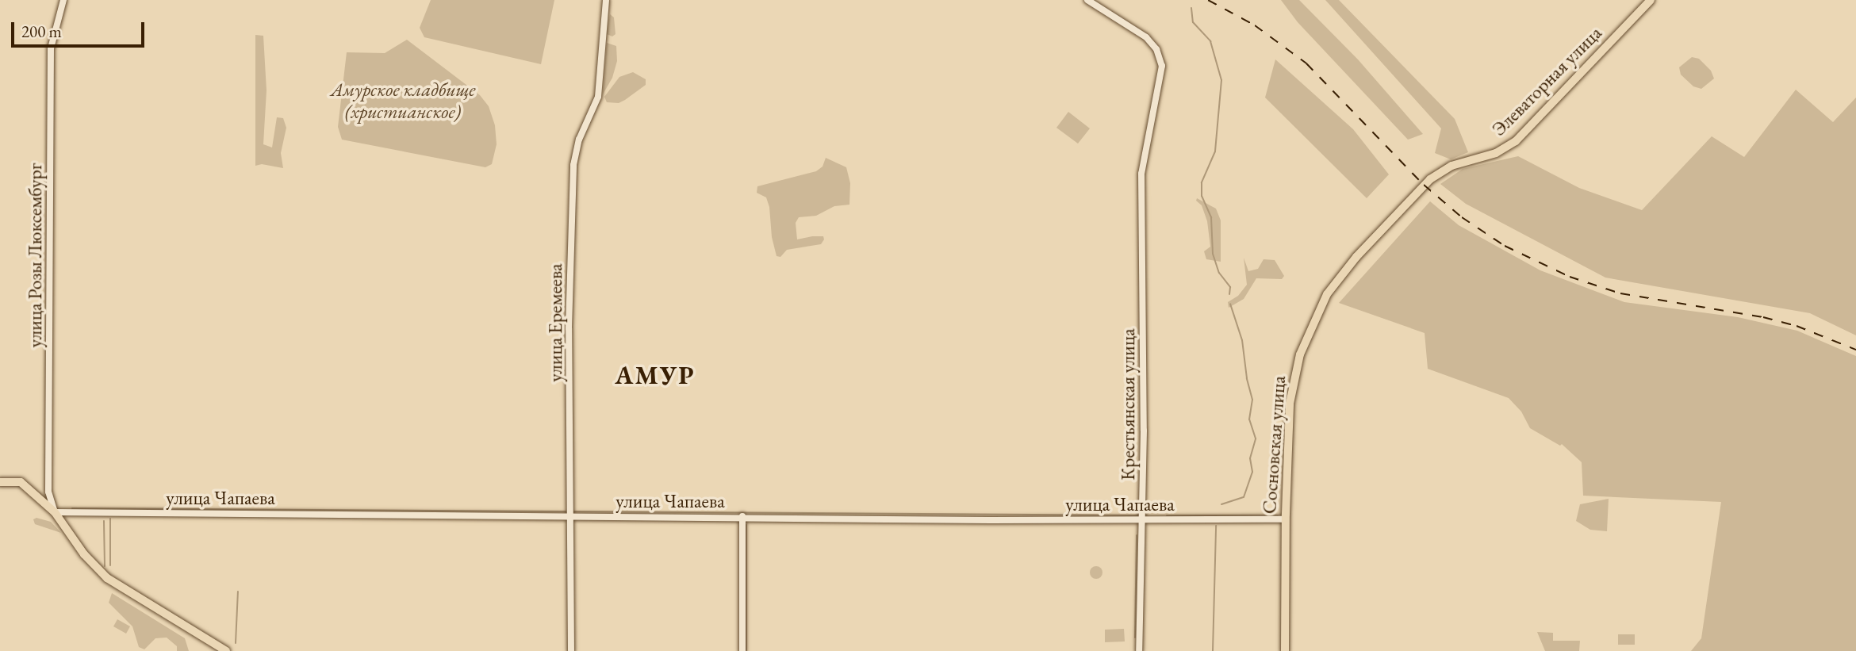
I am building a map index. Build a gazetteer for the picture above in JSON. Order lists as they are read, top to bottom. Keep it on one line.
{"streets":{"main road":["Элеваторная улица","Сосновская улица"],"street":["улица Розы Люксембург","улица Еремеева","Крестьянская улица","улица Чапаева"]},"crossings":[["Элеваторная улица","Сосновская улица"],["улица Розы Люксембург","улица Чапаева"],["улица Еремеева","улица Чапаева"],["Крестьянская улица","улица Чапаева"],["Сосновская улица","улица Чапаева"]],"districts":["АМУР"],"parks":["Амурское кладбище (христианское)"],"scale_bar":"200 m"}
